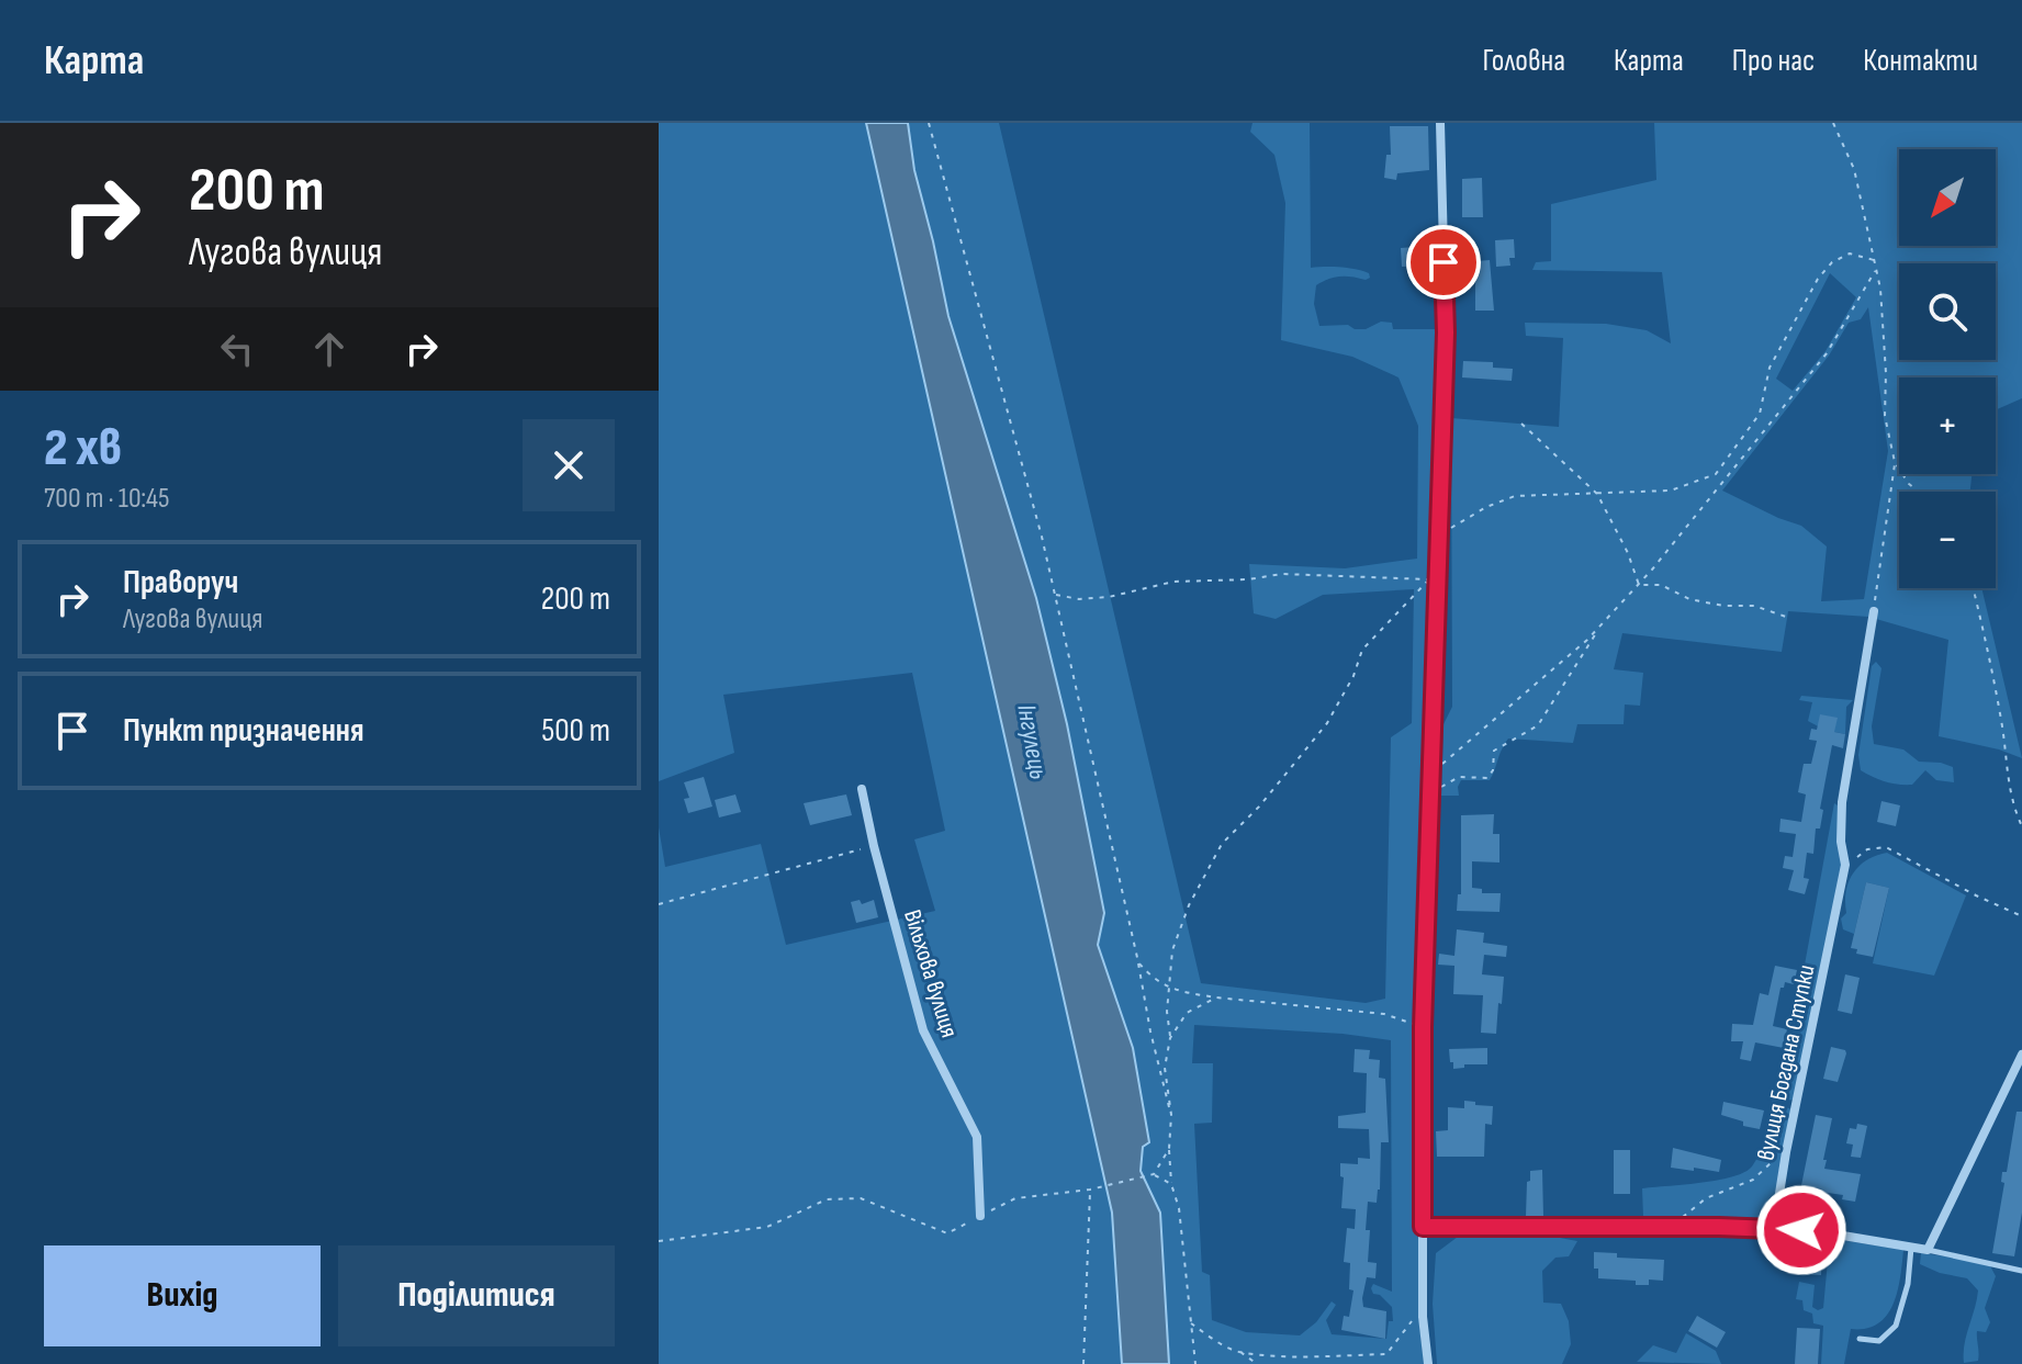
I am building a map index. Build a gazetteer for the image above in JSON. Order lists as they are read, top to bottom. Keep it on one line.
{"streets":{"street":["Вільхова вулиця","вулиця Богдана Ступки"]},"water":["Інгулець"],"north":"bottom left","page":{"header":"Карта","nav":["Головна","Карта","Про нас","Контакти"],"turn":["200 m","Лугова вулиця"],"map_buttons":["+","−"],"heading":["2 хв","700 m · 10:45"],"list":[{"name":"Праворуч","note":"Лугова вулиця","value":"200 m"},{"name":"Пункт призначення","value":"500 m"}],"buttons":["Вихід","Поділитися"]}}
